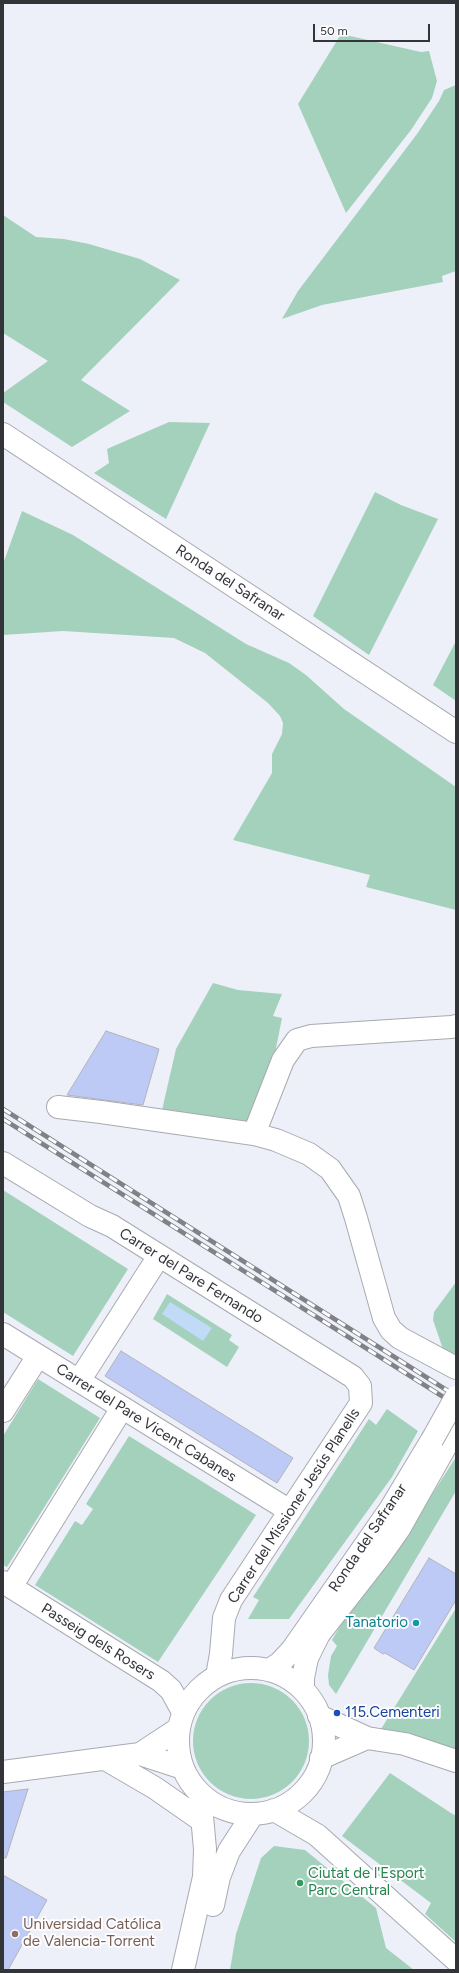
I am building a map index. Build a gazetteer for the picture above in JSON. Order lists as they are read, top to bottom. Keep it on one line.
{"streets":{"street":["Ronda del Safranar","Carrer del Pare Fernando","Carrer del Pare Vicent Cabanes","Carrer del Missioner Jesús Planells","Passeig dels Rosers"]},"crossings":[["Carrer del Pare Fernando","Carrer del Missioner Jesús Planells"],["Carrer del Pare Vicent Cabanes","Carrer del Missioner Jesús Planells"]],"places":["Tanatorio","115.Cementeri","Ciutat de l'Esport Parc Central","Universidad Católica de Valencia-Torrent"],"scale_bar":"50 m"}
